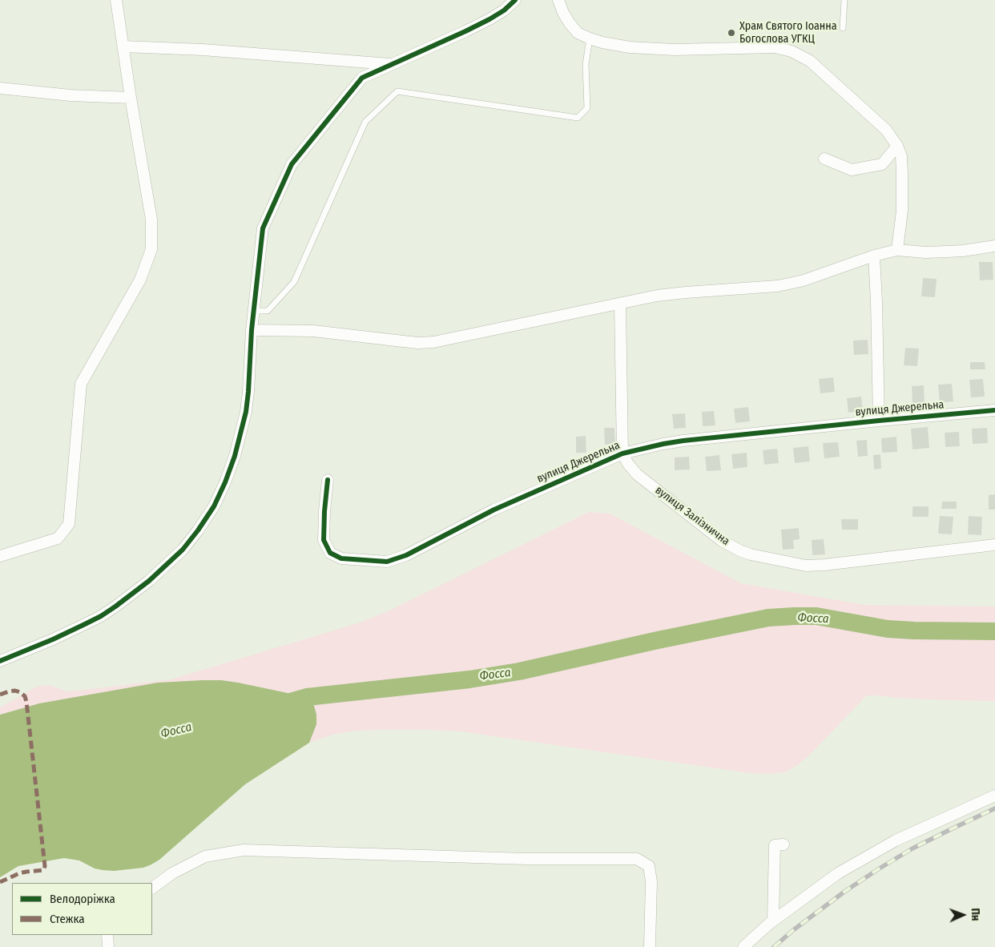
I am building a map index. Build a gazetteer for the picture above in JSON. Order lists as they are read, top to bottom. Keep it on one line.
{"streets":{"street":["вулиця Джерельна","вулиця Залізнична"]},"crossings":[["вулиця Джерельна","вулиця Залізнична"]],"water":["Фосса"],"places":["Храм Святого Іоанна Богослова УГКЦ"],"legend":["Велодоріжка","Стежка"],"north":"right"}
